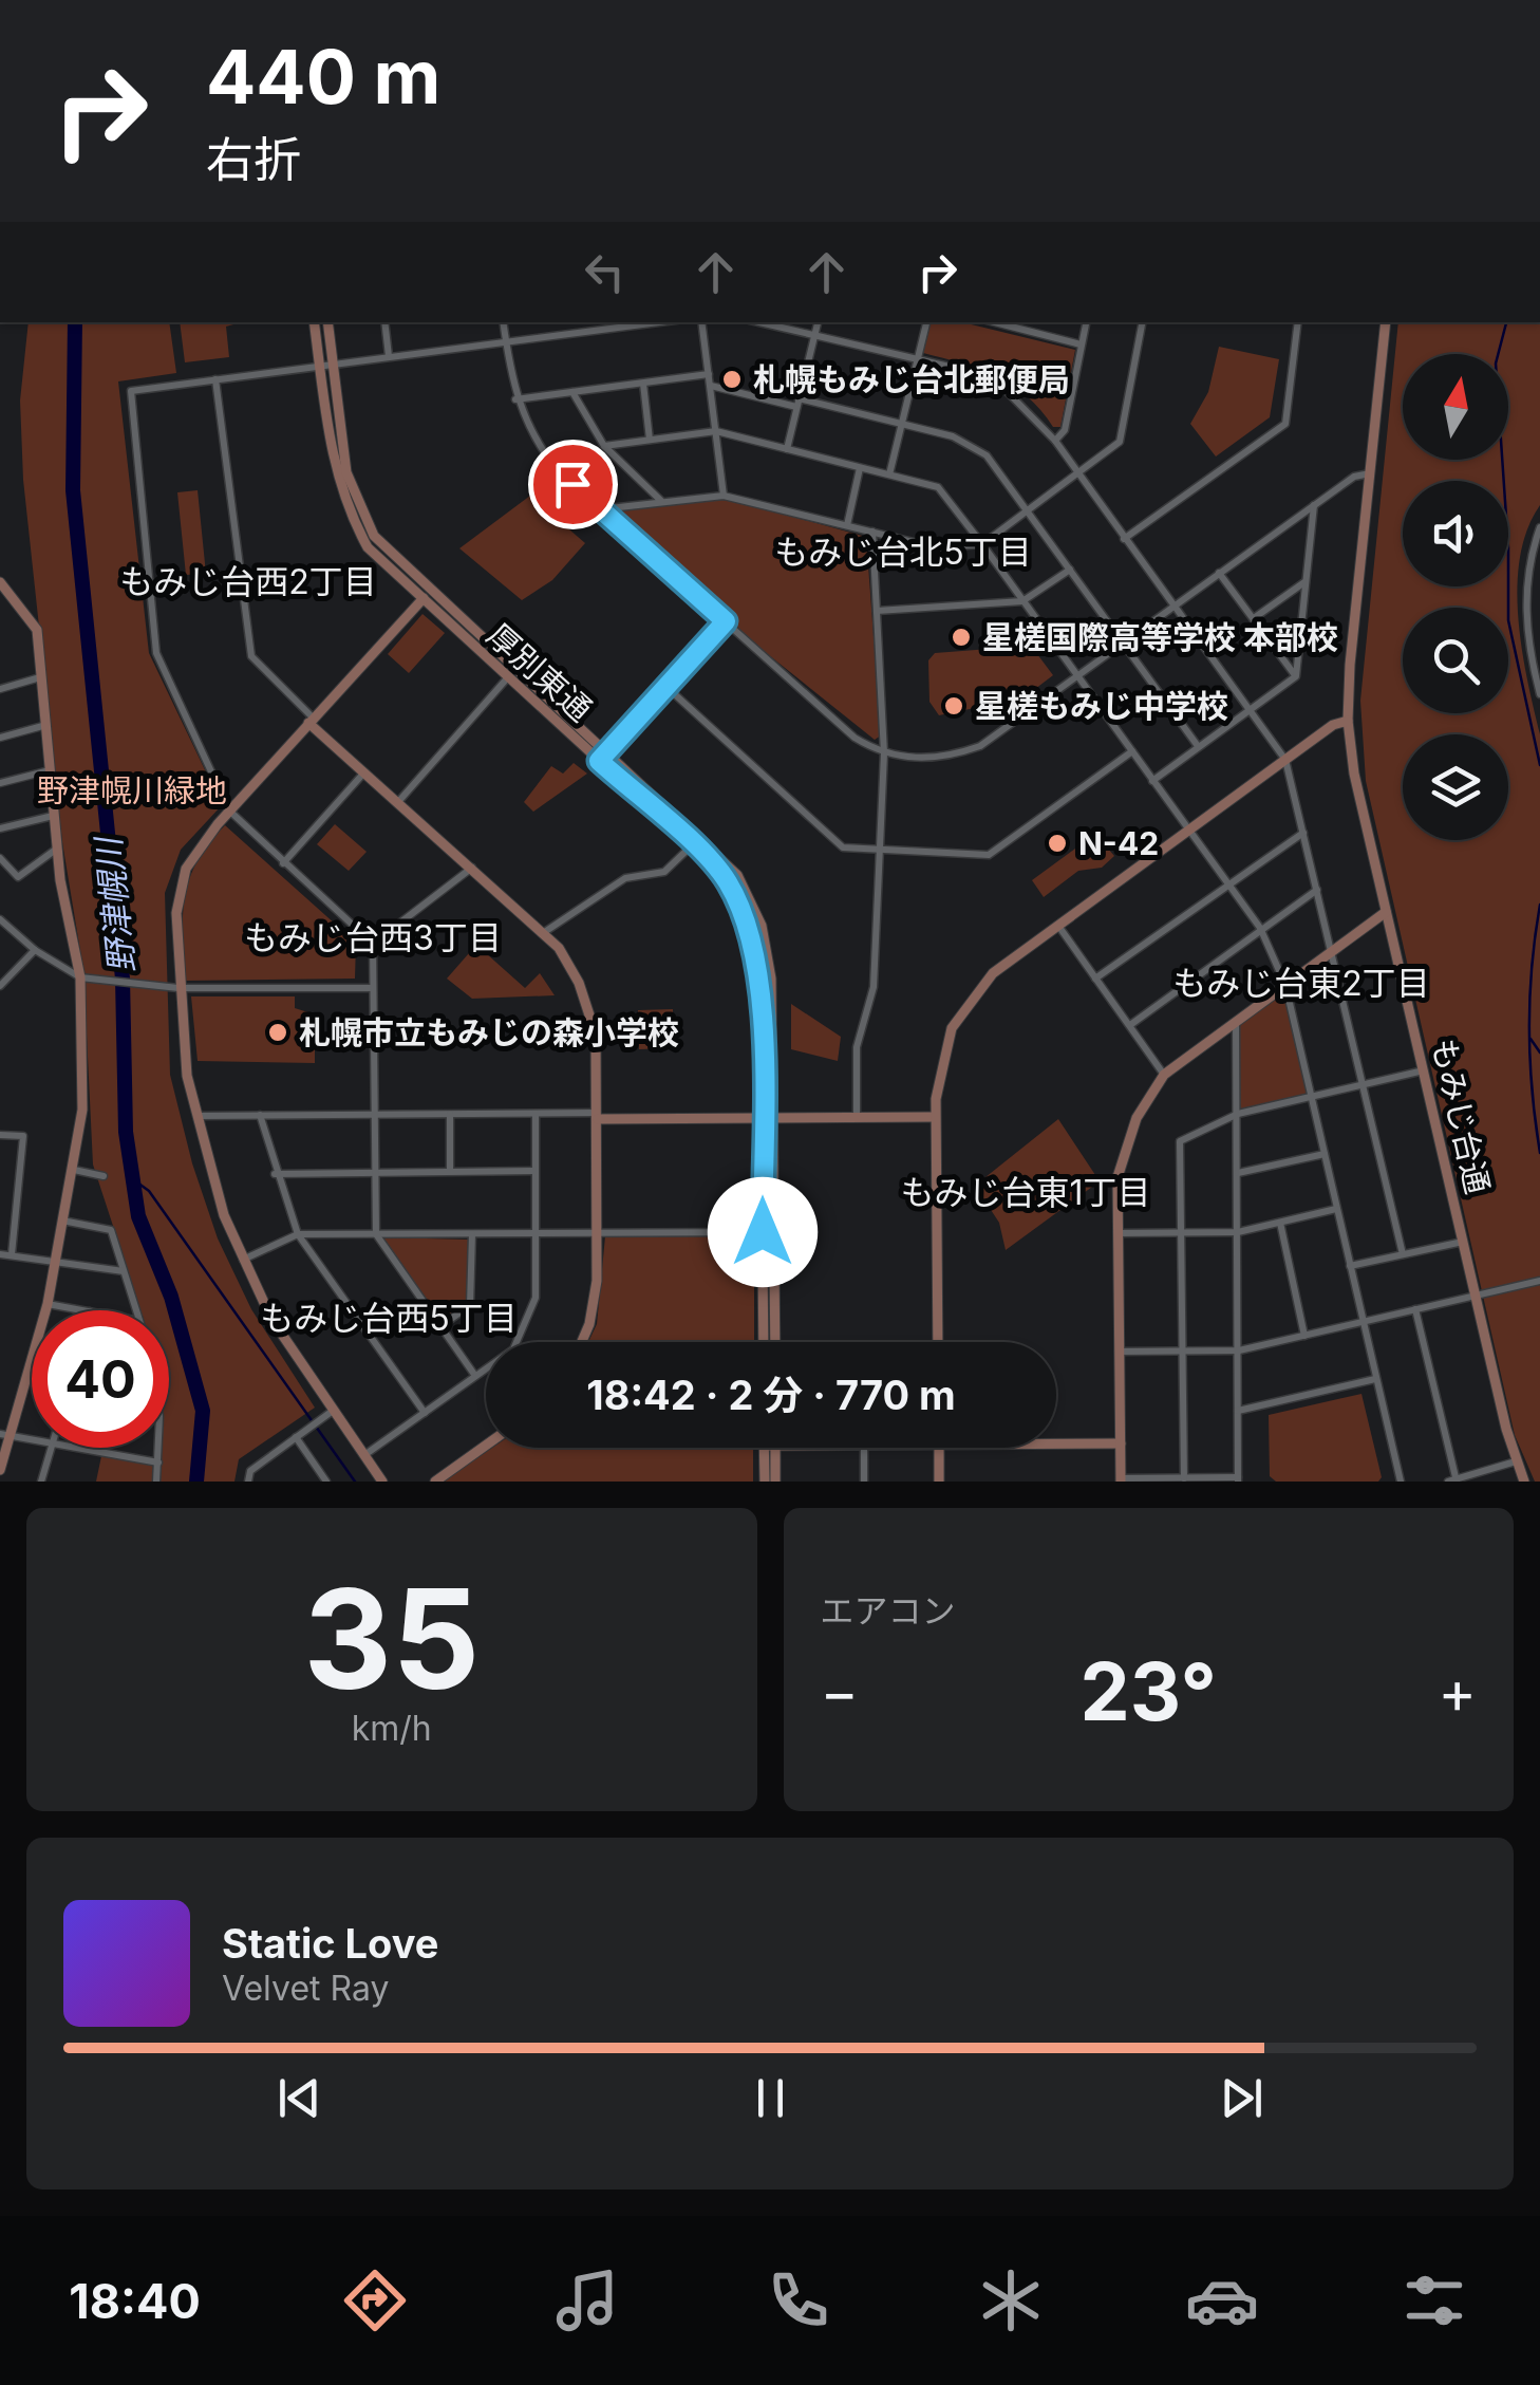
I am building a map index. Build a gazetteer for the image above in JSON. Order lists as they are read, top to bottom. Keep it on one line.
{"streets":{"street":["厚別東通","もみじ台通"]},"districts":["もみじ台北5丁目","もみじ台西2丁目","もみじ台西3丁目","もみじ台東2丁目","もみじ台東1丁目","もみじ台西5丁目"],"water":["野津幌川"],"parks":["野津幌川緑地"],"places":["札幌もみじ台北郵便局","星槎国際高等学校 本部校","星槎もみじ中学校","N-42","札幌市立もみじの森小学校"],"north":"top","page":{"turn":["440 m","右折"],"limit":"40","trip":"18:42 · 2 分 · 770 m","tile":[["35","km/h"],"エアコン"],"heat":["−","23°","+"],"song":["Static Love","Velvet Ray"],"tabs":"18:40"}}
